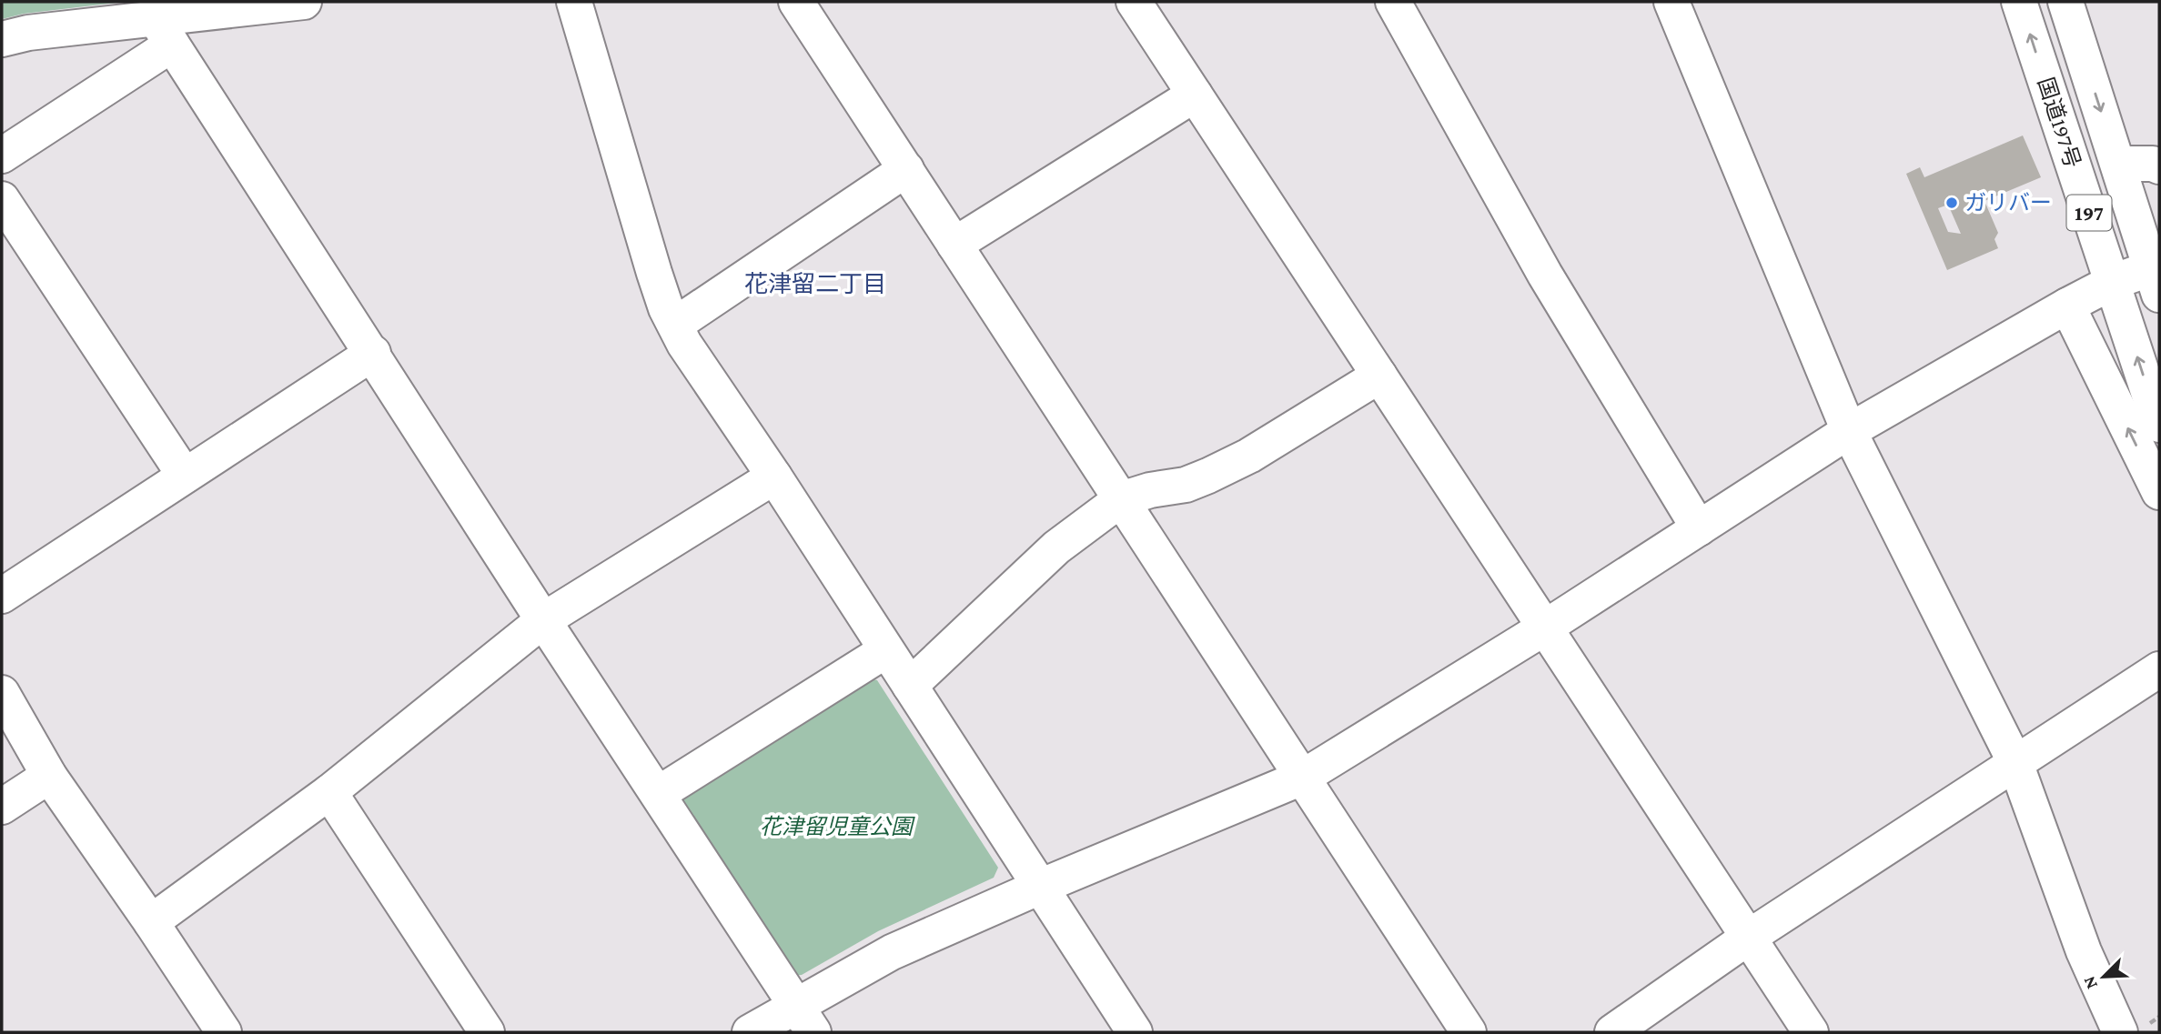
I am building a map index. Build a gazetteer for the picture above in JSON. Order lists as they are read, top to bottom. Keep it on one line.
{"streets":{"main road":["国道197号","197"]},"districts":["花津留二丁目"],"parks":["花津留児童公園"],"places":["ガリバー"],"north":"bottom left"}
